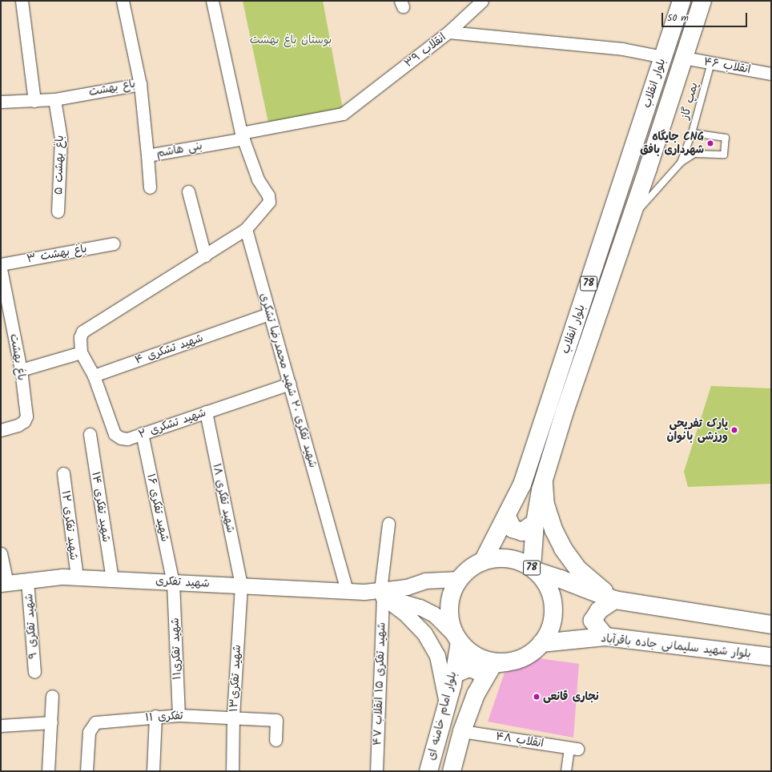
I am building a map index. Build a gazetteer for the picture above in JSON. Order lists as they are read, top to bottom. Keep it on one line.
{"streets":{"main road":["بلوار انقلاب","78","بلوار شهید سلیمانی جاده باقرآباد","بلوار امام خامنه ای"],"street":["انقلاب ۳۹","انقلاب ۴۶","باغ بهشت","بنی هاشم","باغ بهشت ۵","باغ بهشت ۳","شهید تشکری ۴","شهید تفکری ۲۰ شهید محمدرضا تشکری","شهید تشکری ۲","شهید تفکری ۱۸","شهید تفکری ۱۴","شهید تفکری ۱۶","شهید تفکری ۱۲","شهید تفکری","شهید تفکری ۹","شهید تفکری۱۱","شهید تفکری۱۳","شهید تفکری ۱۵ انقلاب ۴۷","تفکری ۱۱","انقلاب ۴۸"],"lane":["پمپ گاز"]},"crossings":[["انقلاب ۳۹","بلوار انقلاب"],["انقلاب ۳۹","بنی هاشم"],["انقلاب ۴۶","بلوار انقلاب"],["انقلاب ۴۶","پمپ گاز"],["بلوار انقلاب","پمپ گاز"],["بلوار انقلاب","78"],["باغ بهشت","بنی هاشم"],["باغ بهشت","باغ بهشت ۵"],["78","شهید تفکری"],["78","بلوار شهید سلیمانی جاده باقرآباد"],["78","بلوار امام خامنه ای"],["شهید تشکری ۴","شهید تفکری ۲۰ شهید محمدرضا تشکری"],["شهید تشکری ۴","شهید تشکری ۲"],["شهید تفکری ۲۰ شهید محمدرضا تشکری","شهید تشکری ۲"],["شهید تفکری ۲۰ شهید محمدرضا تشکری","شهید تفکری"],["شهید تشکری ۲","شهید تفکری ۱۸"],["شهید تشکری ۲","شهید تفکری ۱۶"],["شهید تفکری ۱۸","شهید تفکری"],["شهید تفکری ۱۸","شهید تفکری۱۳"],["شهید تفکری ۱۴","شهید تفکری"],["شهید تفکری ۱۶","شهید تفکری"],["شهید تفکری ۱۶","شهید تفکری۱۱"],["شهید تفکری ۱۲","شهید تفکری"],["شهید تفکری","شهید تفکری ۹"],["شهید تفکری","شهید تفکری۱۱"],["شهید تفکری","شهید تفکری۱۳"],["شهید تفکری","شهید تفکری ۱۵ انقلاب ۴۷"],["شهید تفکری۱۱","تفکری ۱۱"],["شهید تفکری۱۳","تفکری ۱۱"],["بلوار امام خامنه ای","انقلاب ۴۸"]],"parks":["بوستان باغ بهشت"],"places":["جایگاه CNG شهرداری بافق","پارک تفریحی ورزشی بانوان","نجاری قانعی"],"scale_bar":"50 m"}
